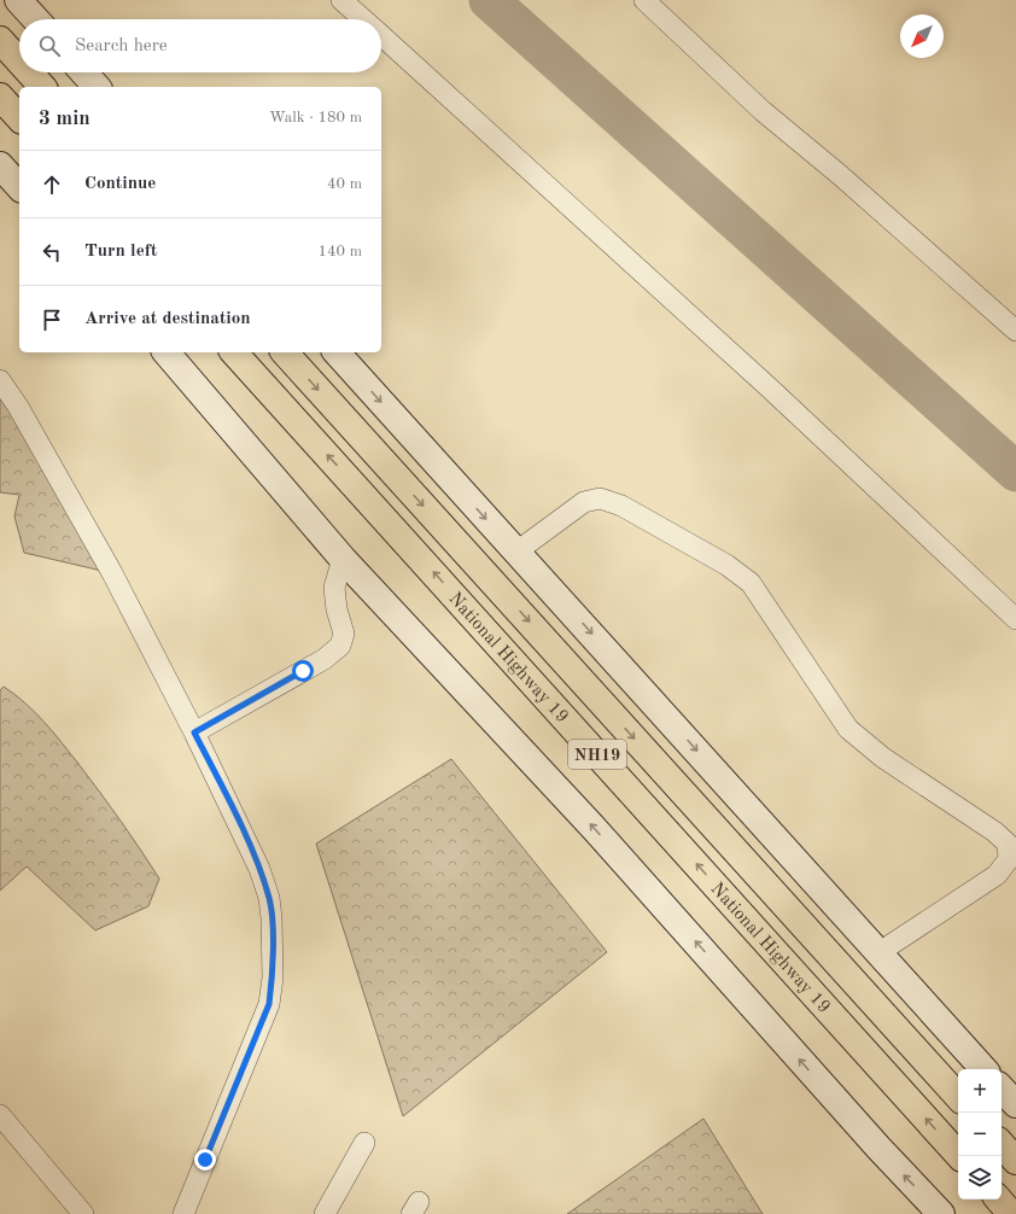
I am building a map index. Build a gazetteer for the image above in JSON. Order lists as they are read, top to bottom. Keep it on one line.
{"streets":{"highway":["National Highway 19","NH19"]},"north":"bottom left","page":{"search":"Search here","heading":["3 min","Walk · 180 m"],"list":[["Continue","40 m"],["Turn left","140 m"],"Arrive at destination"],"map_buttons":["+","−"]}}
